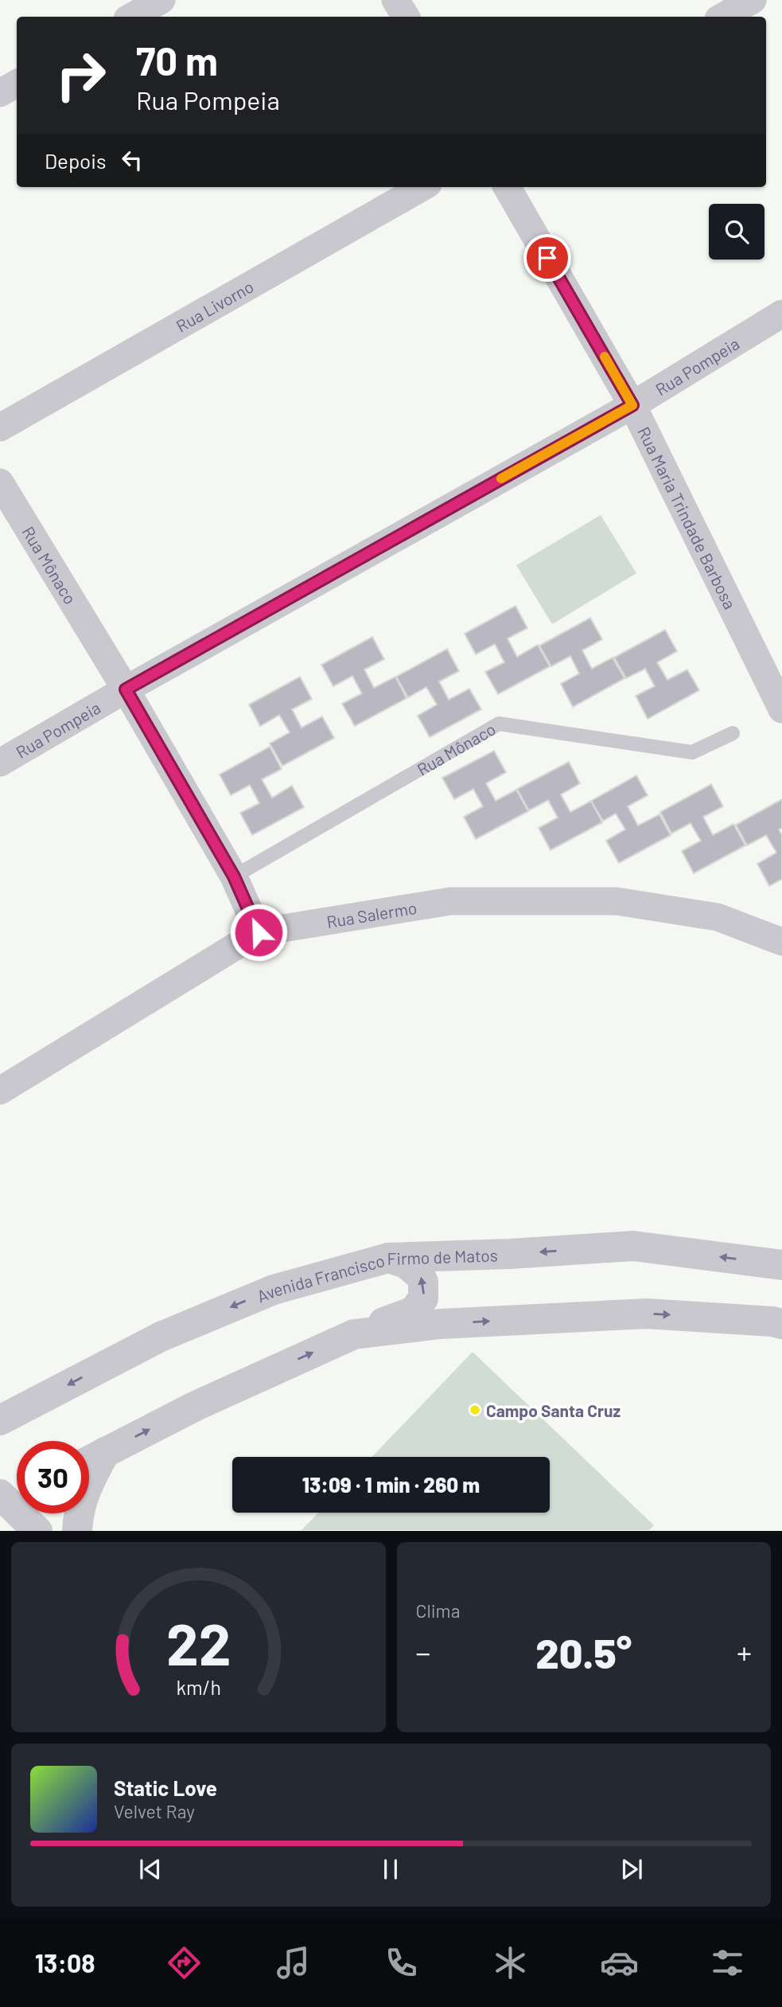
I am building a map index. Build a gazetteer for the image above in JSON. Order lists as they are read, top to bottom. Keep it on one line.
{"streets":{"street":["Rua Livorno","Rua Pompeia","Rua Maria Trindade Barbosa","Rua Mônaco","Rua Salermo","Avenida Francisco Firmo de Matos"]},"crossings":[["Rua Pompeia","Rua Maria Trindade Barbosa"],["Rua Pompeia","Rua Mônaco"],["Rua Mônaco","Rua Salermo"]],"places":["Campo Santa Cruz"],"page":{"turn":["70 m","Rua Pompeia"],"then":"Depois","limit":"30","trip":"13:09 · 1 min · 260 m","tile":"Clima","heat":["−","20.5°","+"],"song":["Static Love","Velvet Ray"],"tabs":"13:08","gauge":["22","km/h"]}}
